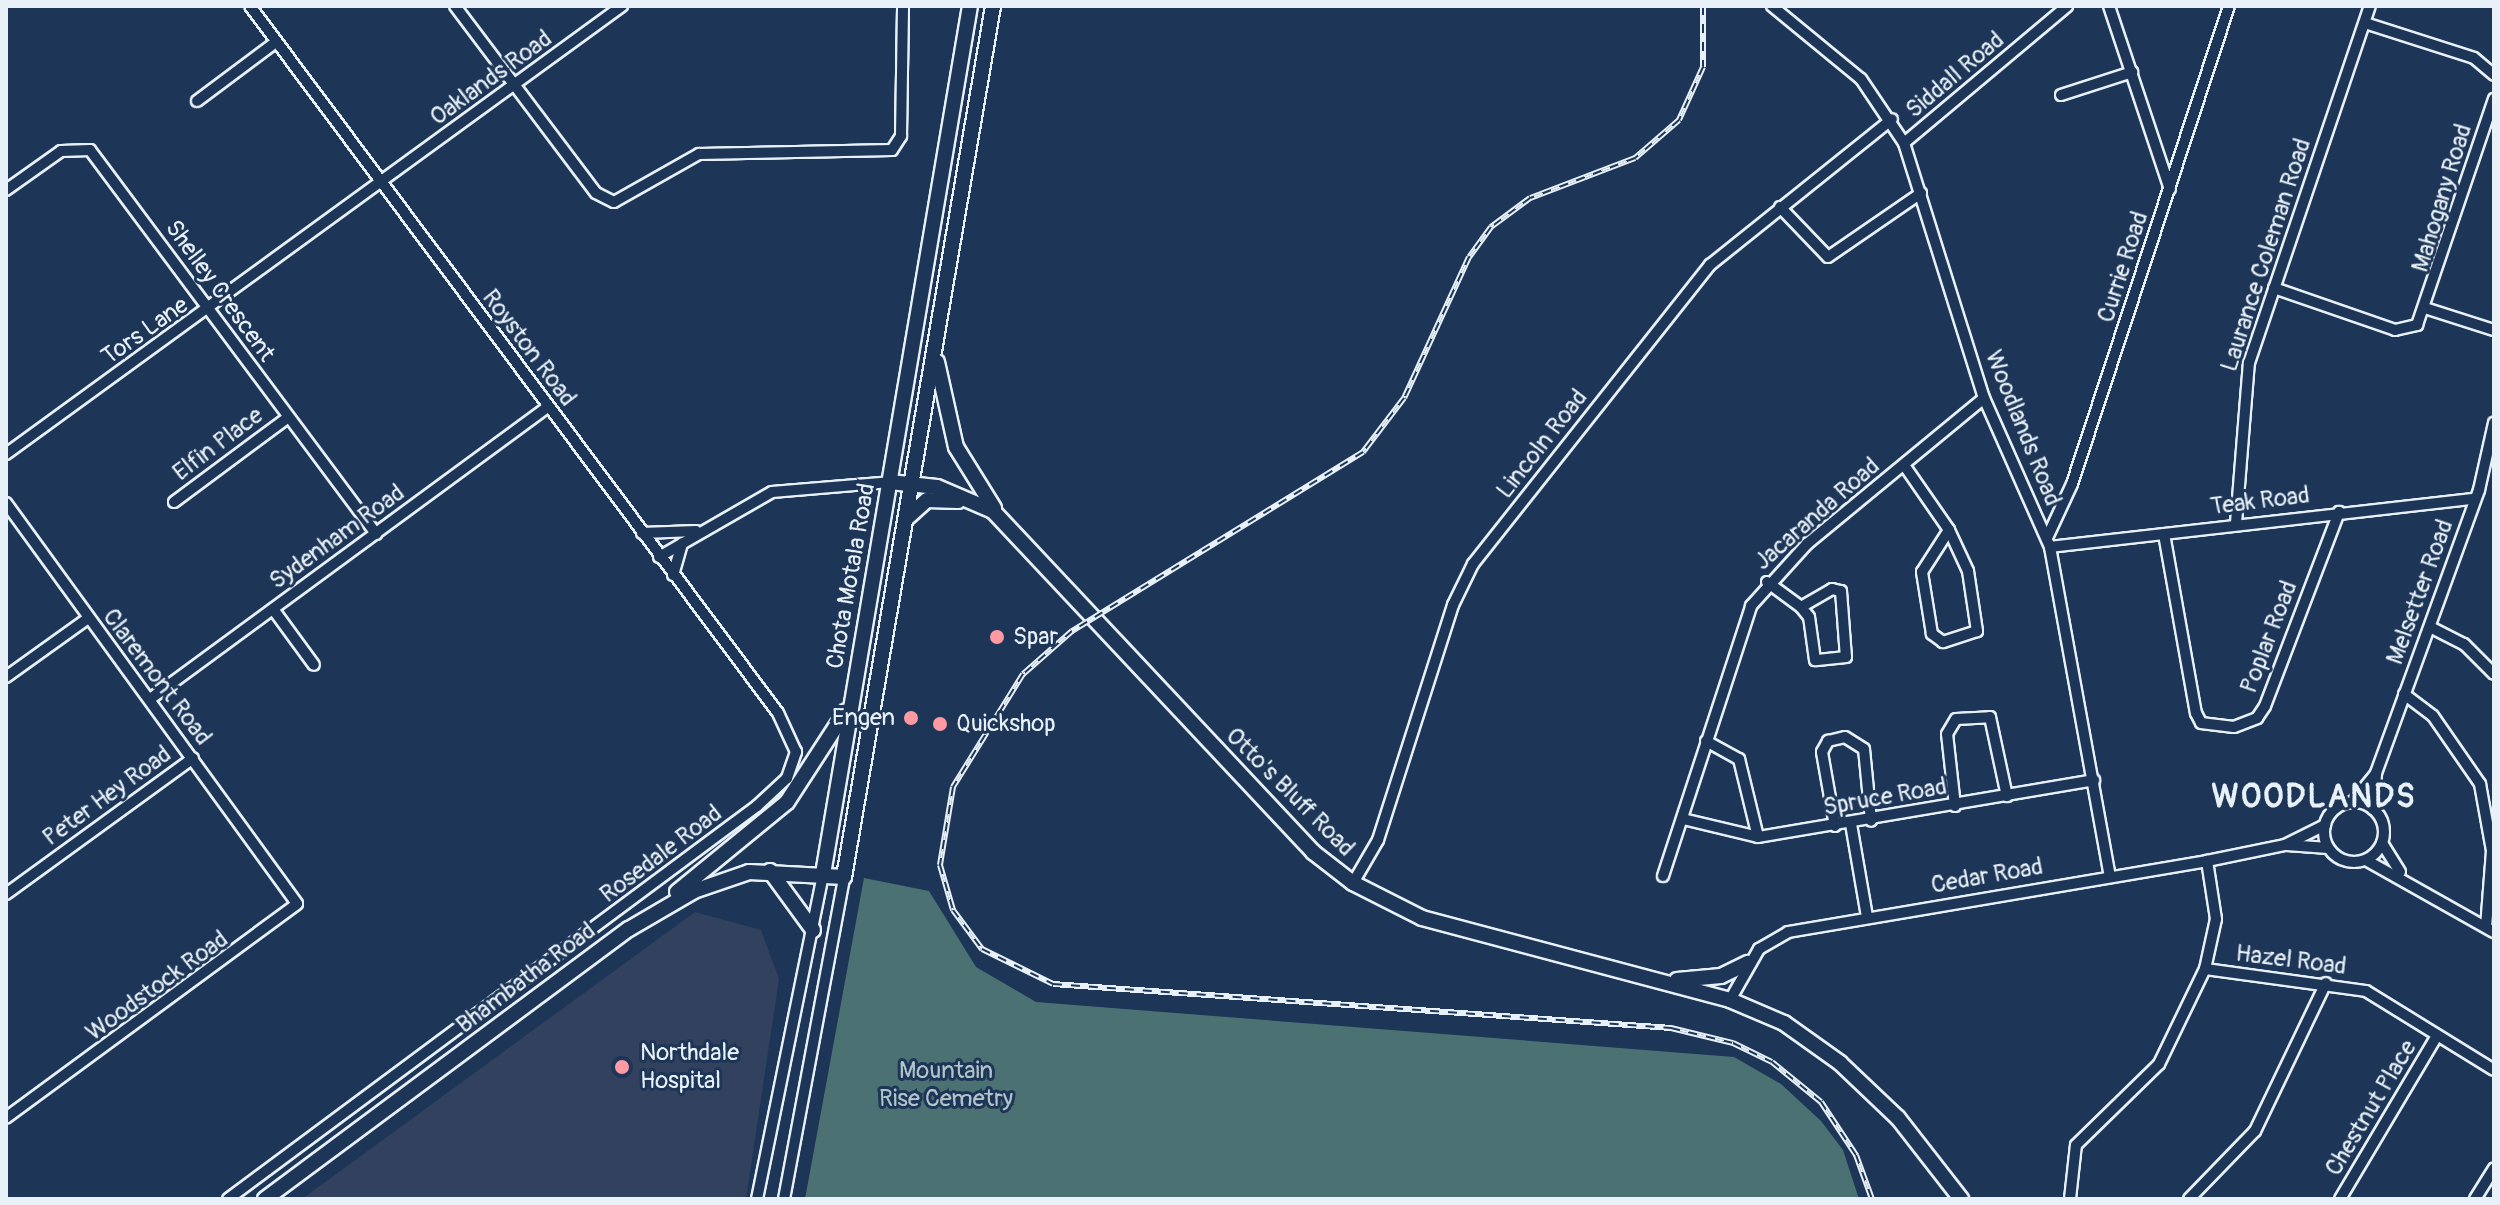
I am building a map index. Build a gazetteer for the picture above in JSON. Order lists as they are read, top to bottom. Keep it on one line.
{"streets":{"main road":["Chota Motala Road","Otto's Bluff Road","Bhambatha Road"],"street":["Siddall Road","Oaklands Road","Mahogany Road","Laurance Coleman Road","Currie Road","Shelley Crescent","Tors Lane","Royston Road","Woodlands Road","Elfin Place","Lincoln Road","Teak Road","Jacaranda Road","Sydenham Road","Melsetter Road","Poplar Road","Claremont Road","Peter Hey Road","Spruce Road","Rosedale Road","Cedar Road","Hazel Road","Woodstock Road","Chestnut Place"]},"crossings":[["Siddall Road","Woodlands Road"],["Oaklands Road","Tors Lane"],["Oaklands Road","Royston Road"],["Laurance Coleman Road","Teak Road"],["Currie Road","Woodlands Road"],["Currie Road","Teak Road"],["Shelley Crescent","Tors Lane"],["Shelley Crescent","Elfin Place"],["Shelley Crescent","Sydenham Road"],["Tors Lane","Royston Road"],["Royston Road","Sydenham Road"],["Royston Road","Otto's Bluff Road"],["Royston Road","Rosedale Road"],["Woodlands Road","Lincoln Road"],["Woodlands Road","Teak Road"],["Woodlands Road","Jacaranda Road"],["Woodlands Road","Spruce Road"],["Woodlands Road","Cedar Road"],["Lincoln Road","Otto's Bluff Road"],["Teak Road","Melsetter Road"],["Teak Road","Poplar Road"],["Jacaranda Road","Spruce Road"],["Sydenham Road","Claremont Road"],["Chota Motala Road","Otto's Bluff Road"],["Chota Motala Road","Bhambatha Road"],["Melsetter Road","Cedar Road"],["Claremont Road","Peter Hey Road"],["Claremont Road","Woodstock Road"],["Otto's Bluff Road","Cedar Road"],["Hazel Road","Chestnut Place"]],"districts":["WOODLANDS"],"parks":["Mountain Rise Cemetry"],"places":["Spar","Engen","Quickshop","Northdale Hospital"]}
